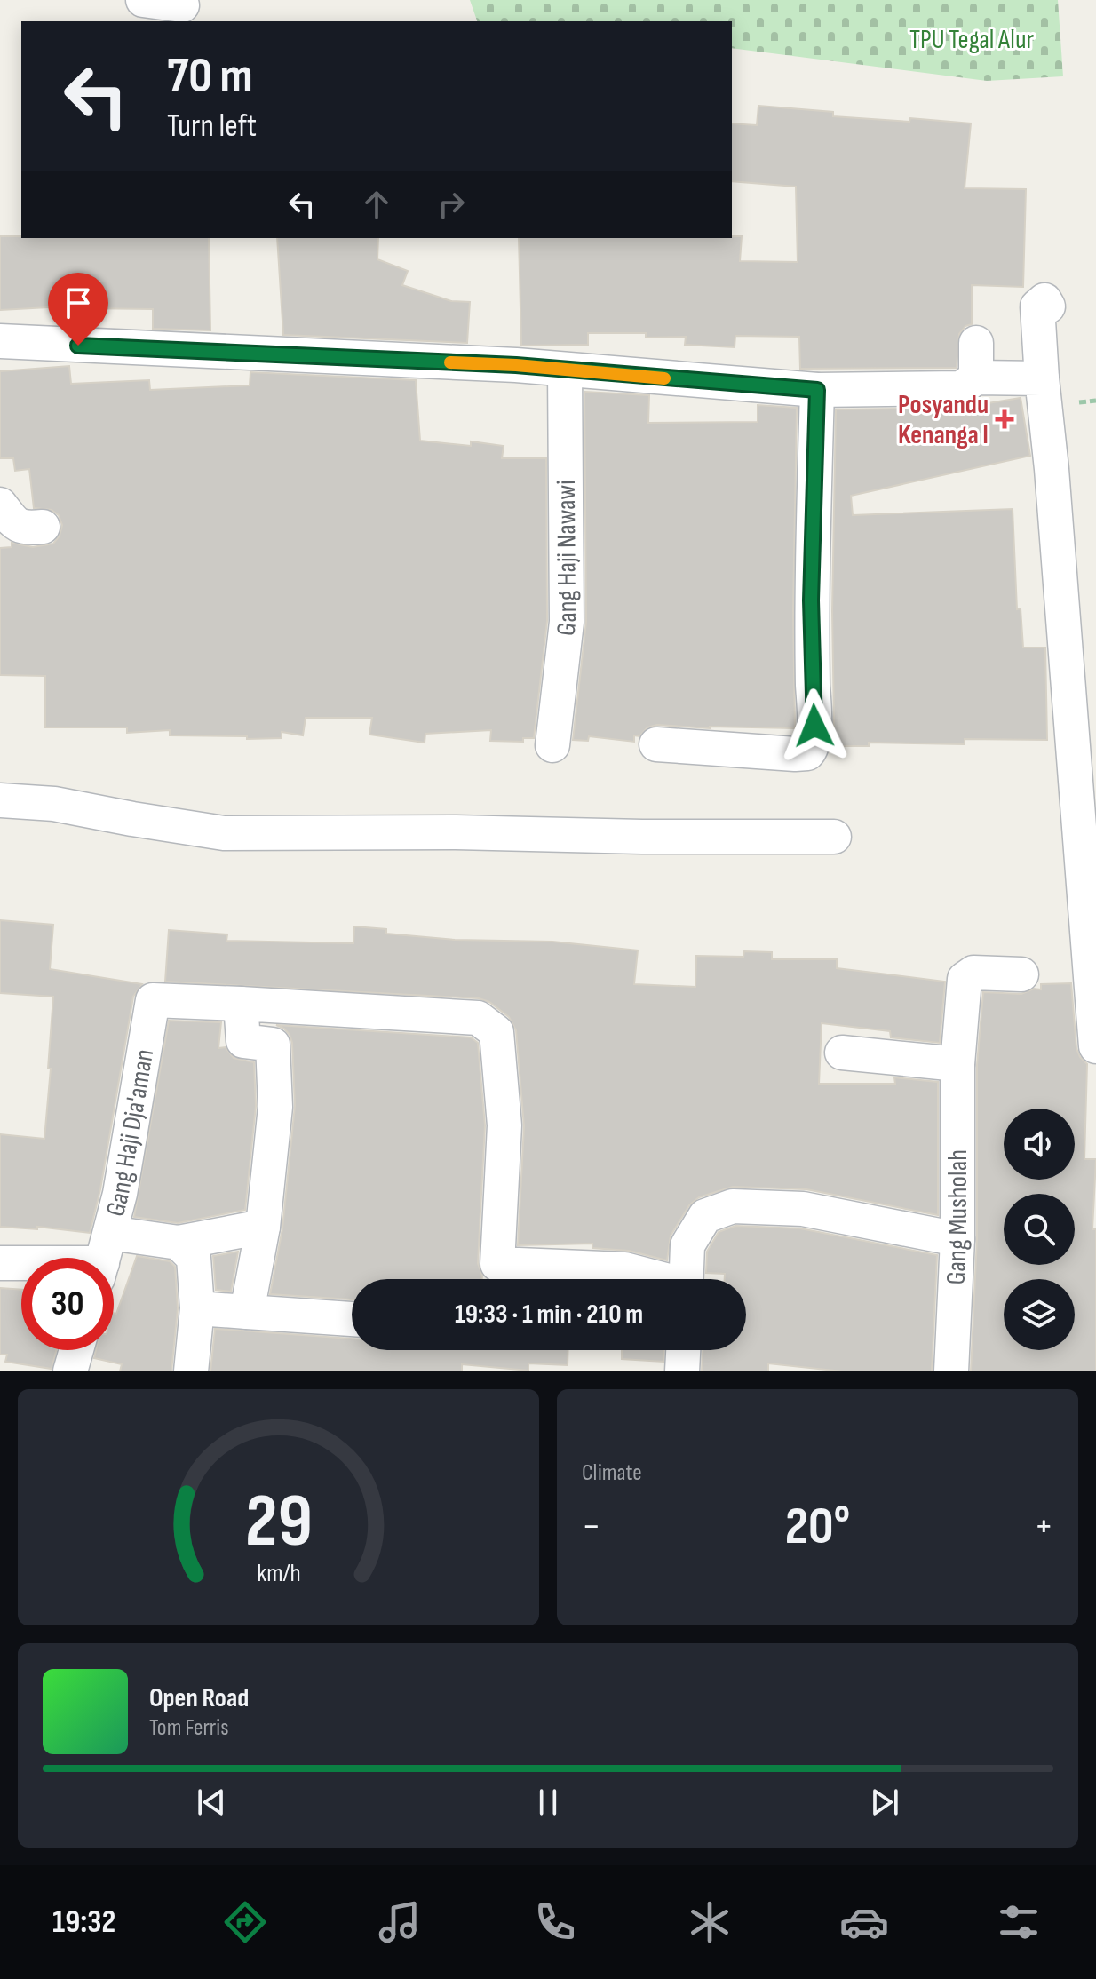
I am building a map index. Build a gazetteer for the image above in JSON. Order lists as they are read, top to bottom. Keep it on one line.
{"streets":{"street":["Gang Haji Nawawi","Gang Haji Dja'aman","Gang Musholah"]},"parks":["TPU Tegal Alur"],"places":{"health":["Posyandu Kenanga I"]},"page":{"turn":["70 m","Turn left"],"limit":"30","trip":"19:33 · 1 min · 210 m","tile":"Climate","heat":["−","20°","+"],"song":["Open Road","Tom Ferris"],"tabs":"19:32","gauge":["29","km/h"]}}
